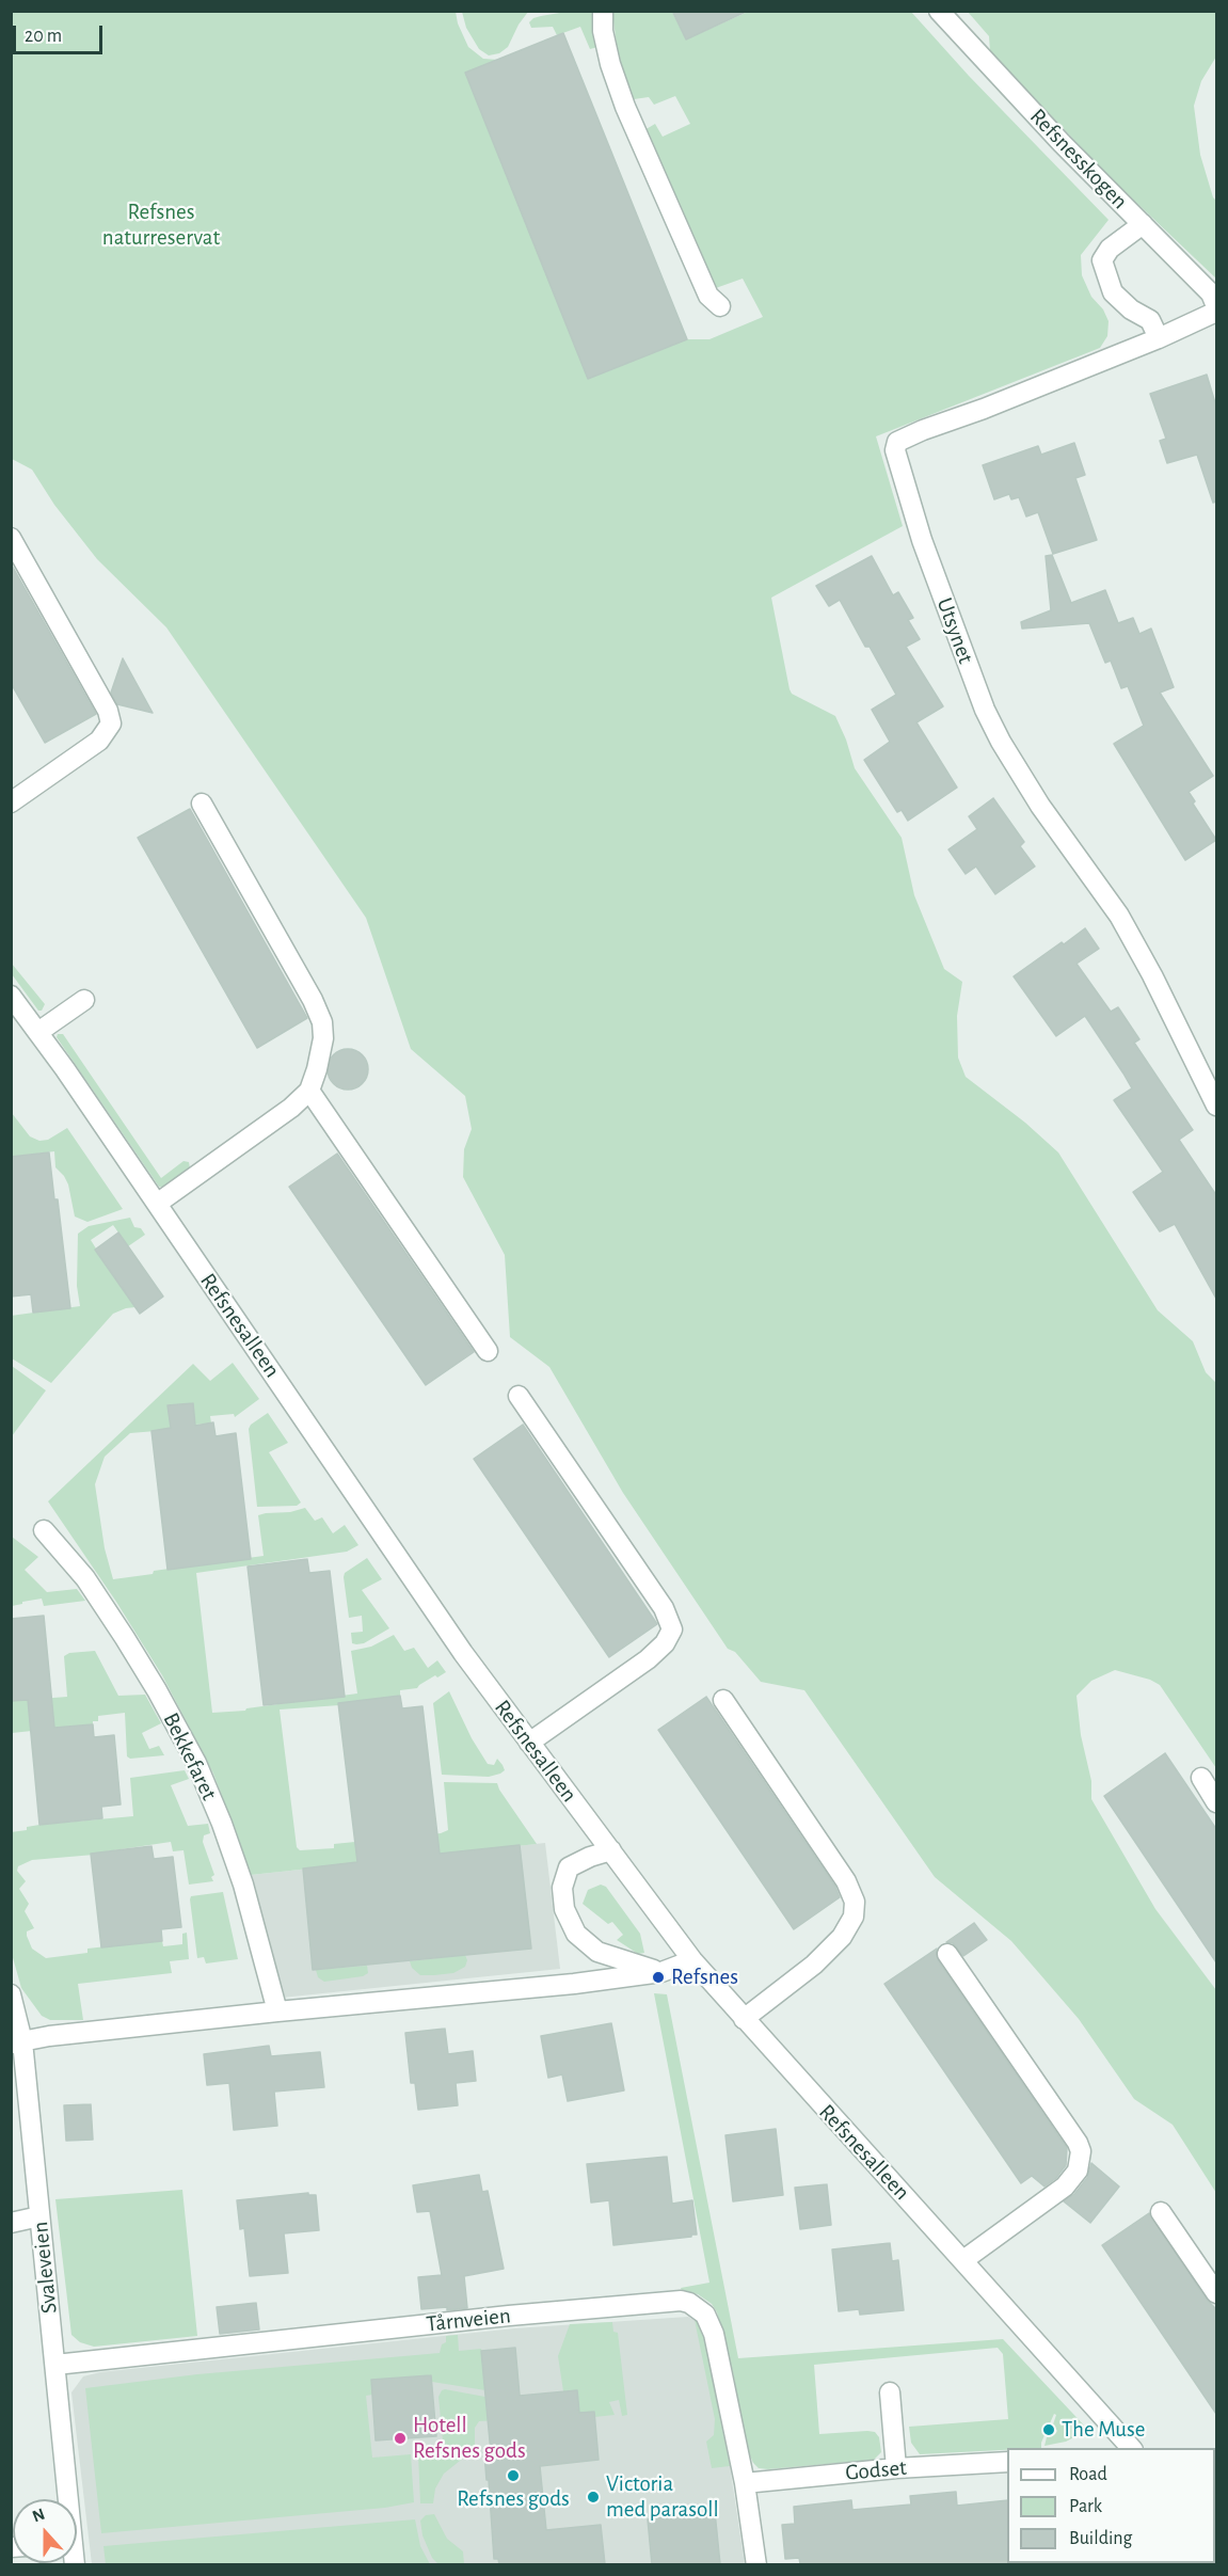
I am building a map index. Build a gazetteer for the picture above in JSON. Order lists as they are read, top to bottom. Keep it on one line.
{"streets":{"street":["Refsnesskogen","Utsynet","Refsnesalleen","Bekkefaret","Svaleveien","Tårnveien","Godset"]},"crossings":[["Refsnesskogen","Utsynet"],["Svaleveien","Tårnveien"],["Tårnveien","Godset"]],"parks":["Refsnes naturreservat"],"places":["Refsnes","The Muse","Hotell Refsnes gods","Refsnes gods","Victoria med parasoll"],"legend":["Road","Park","Building"],"scale_bar":"20 m","north":"top"}
